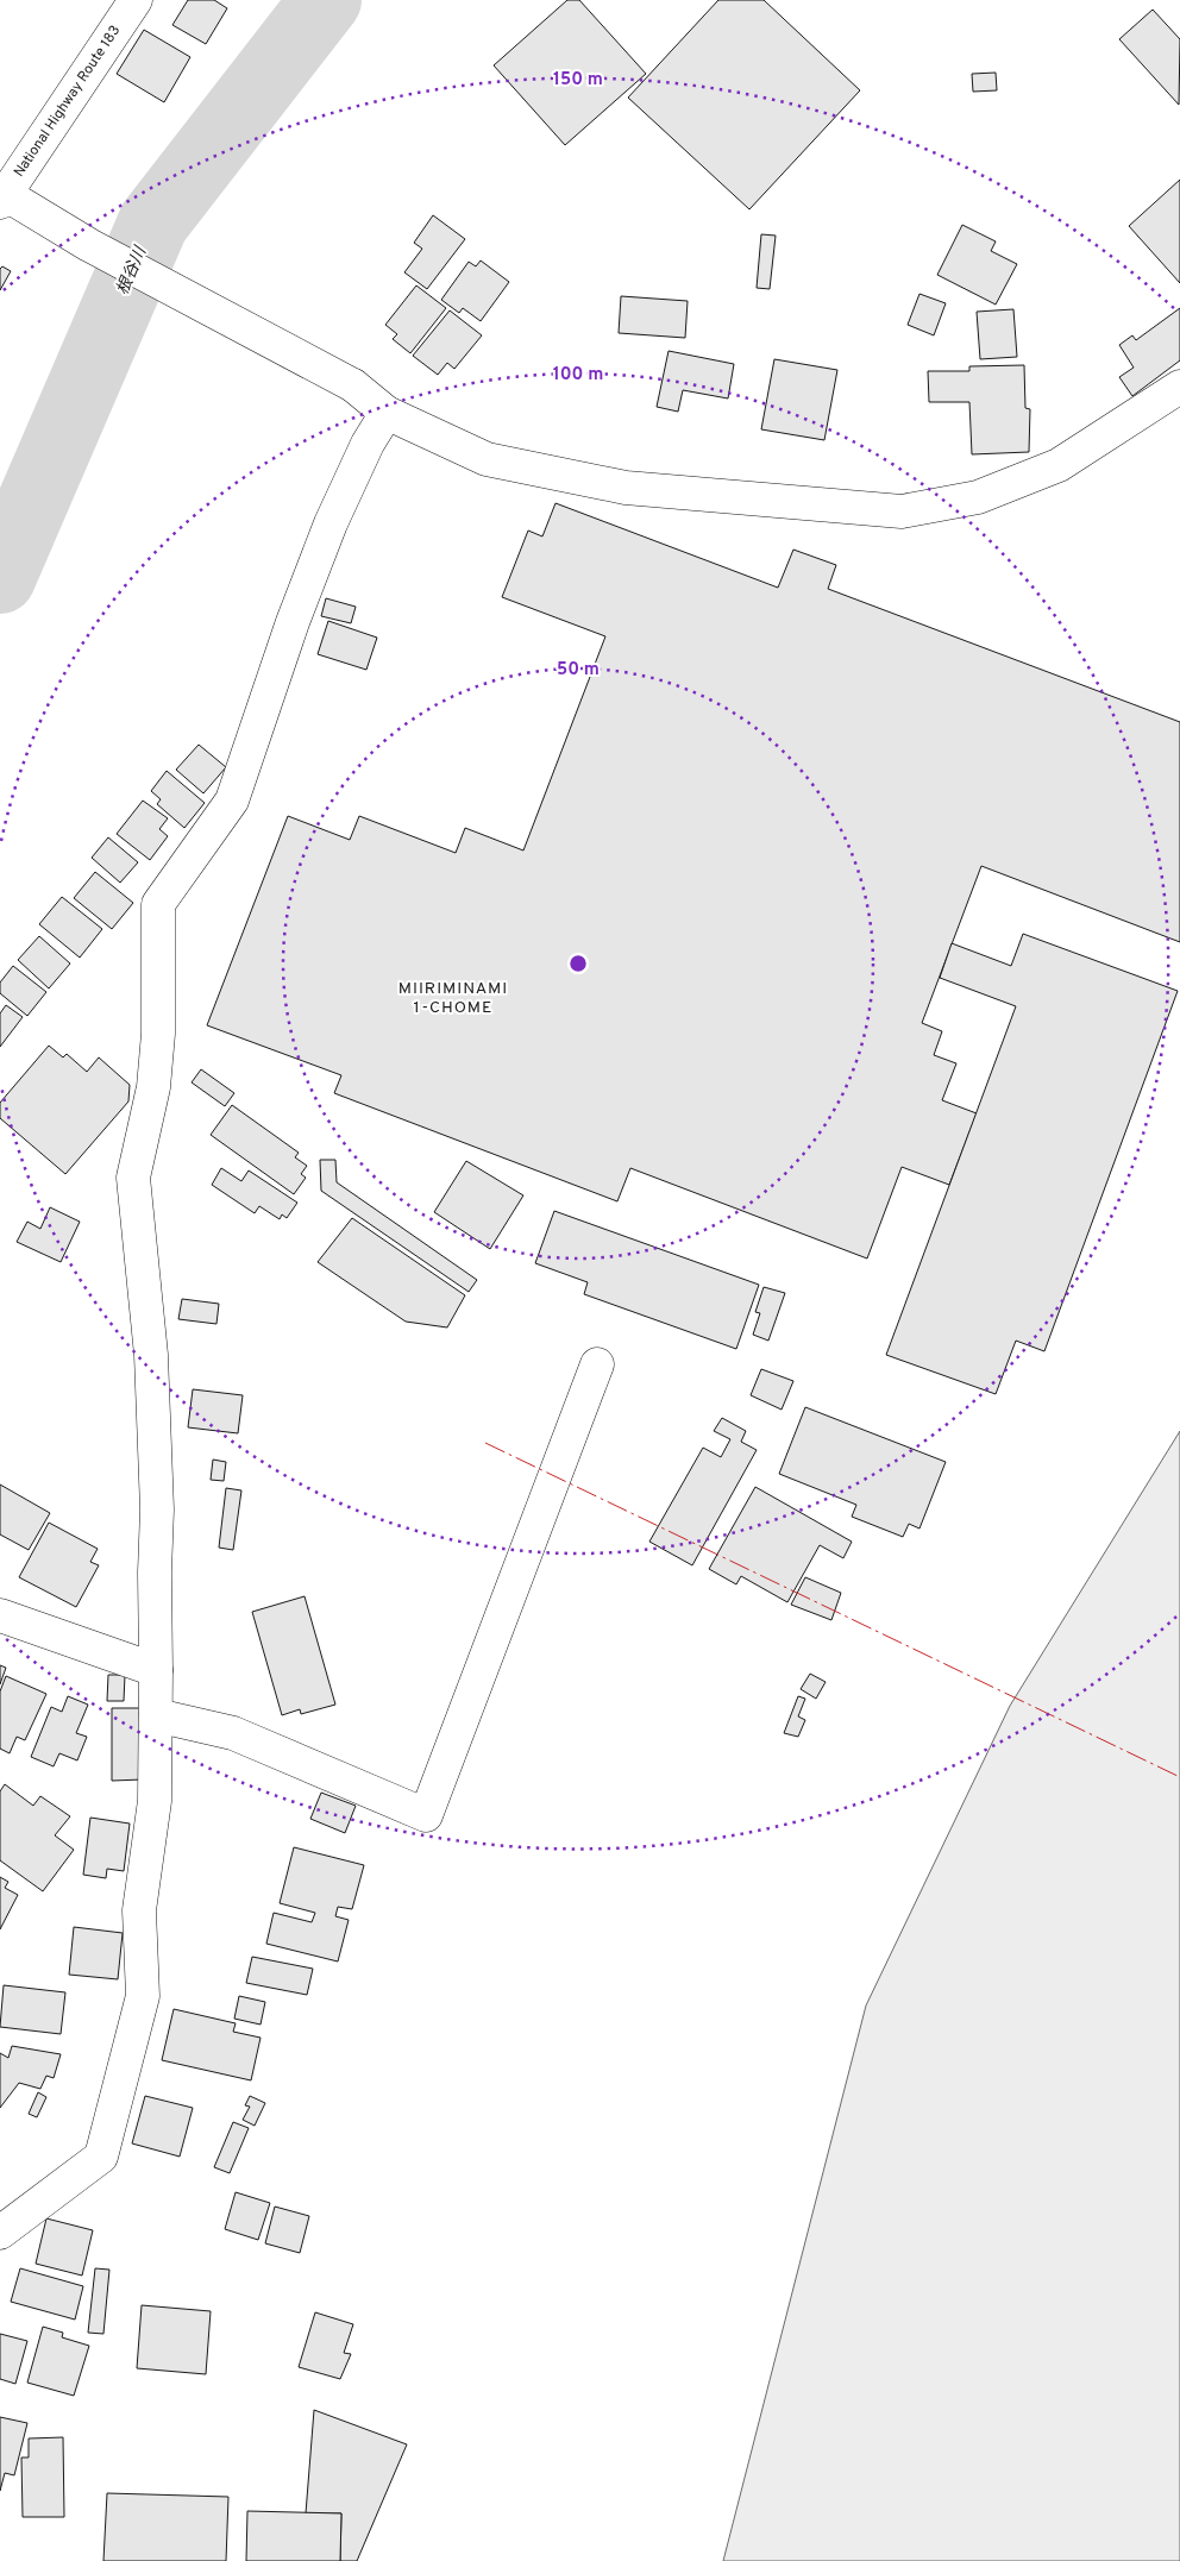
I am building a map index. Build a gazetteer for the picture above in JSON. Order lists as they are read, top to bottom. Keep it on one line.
{"streets":{"main road":["National Highway Route 183"]},"districts":["MIIRIMINAMI 1-CHOME"],"water":["根谷川"],"rings":["150 m","100 m","50 m"]}
